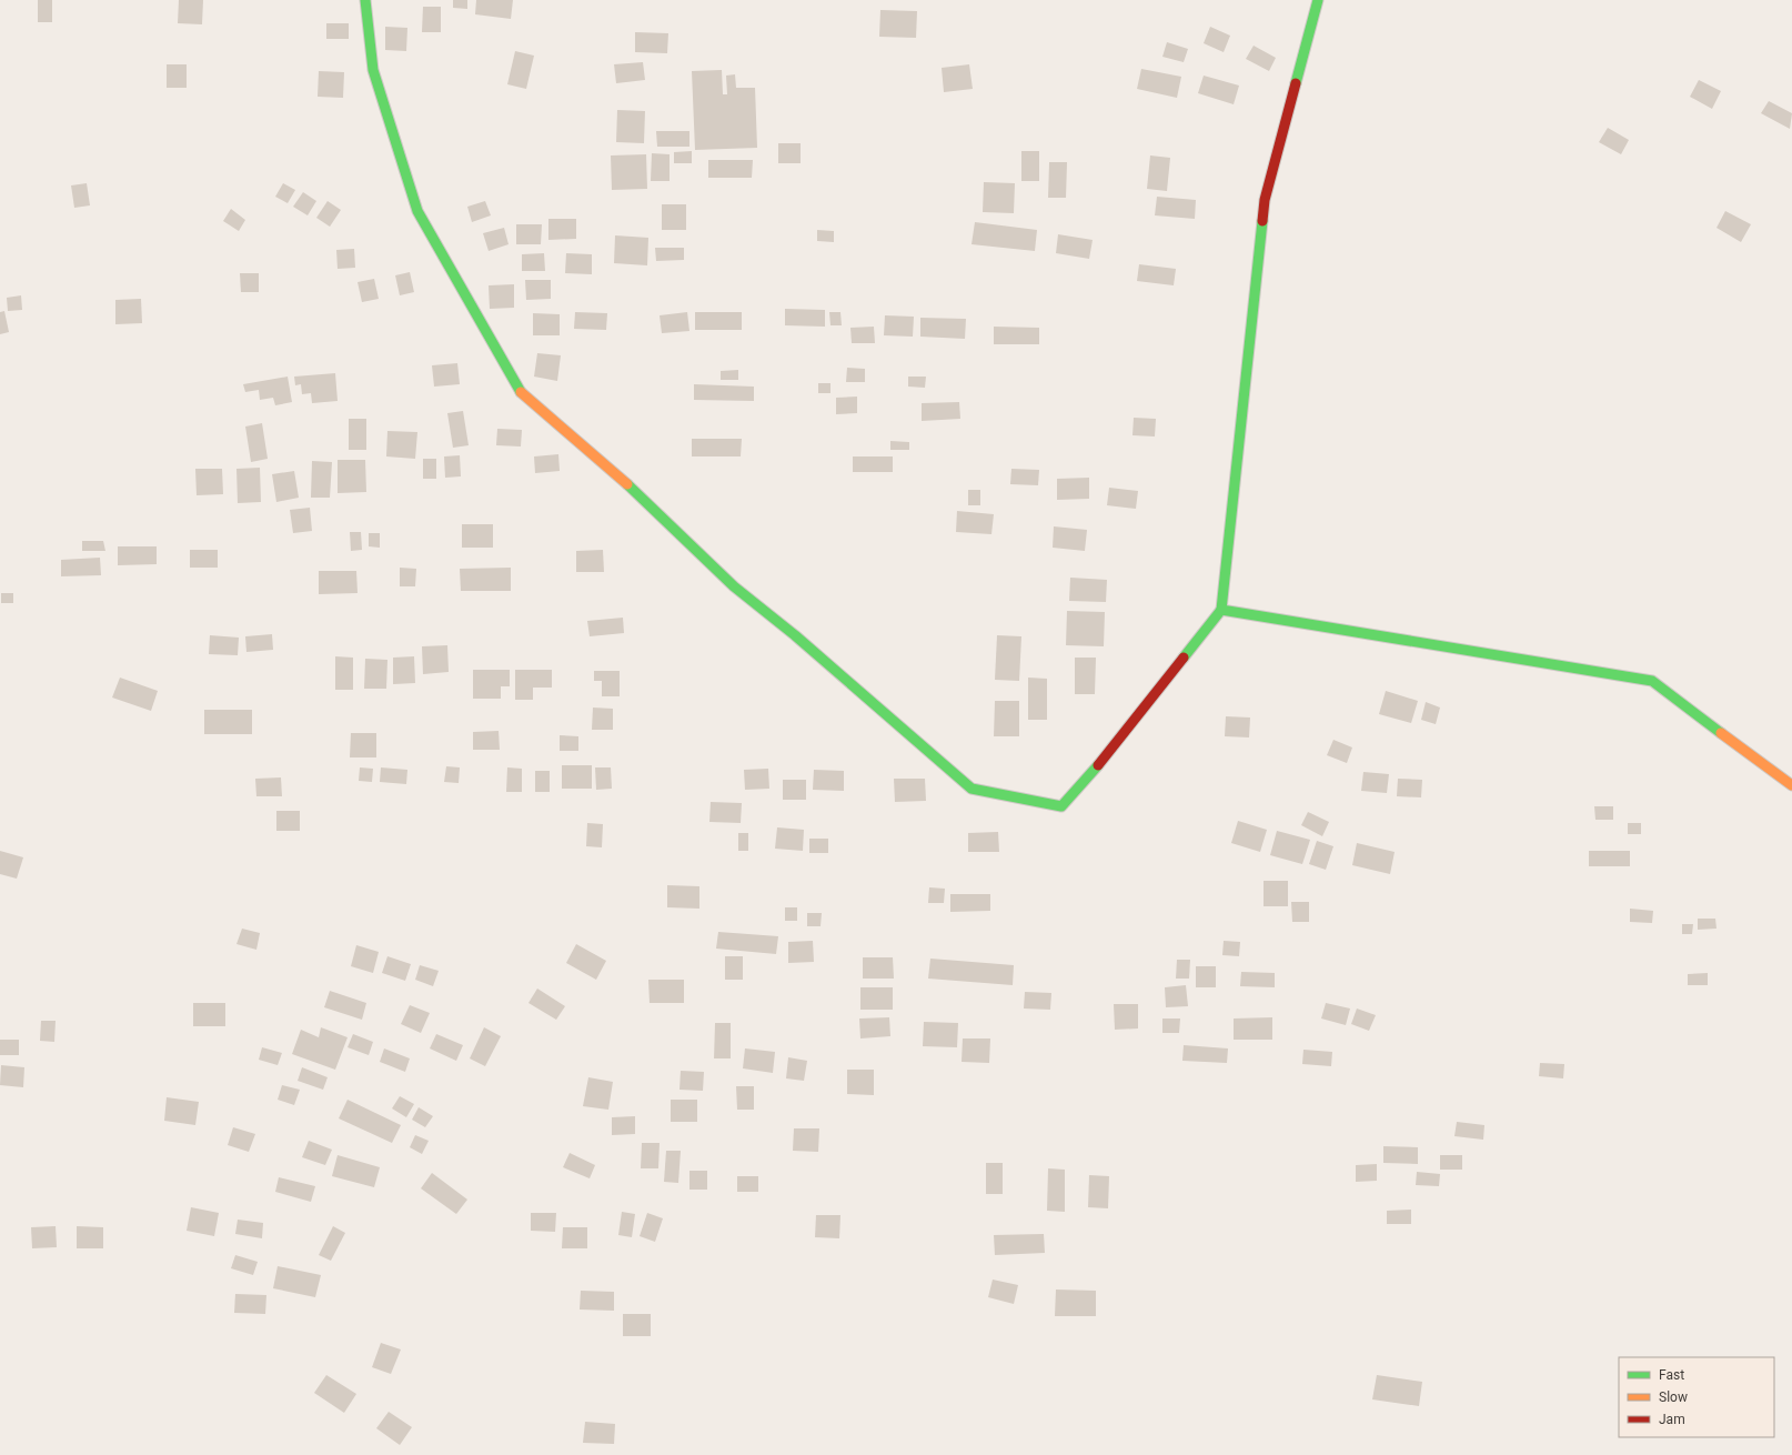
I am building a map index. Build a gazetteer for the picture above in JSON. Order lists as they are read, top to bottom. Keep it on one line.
{"legend":["Fast","Slow","Jam"]}
